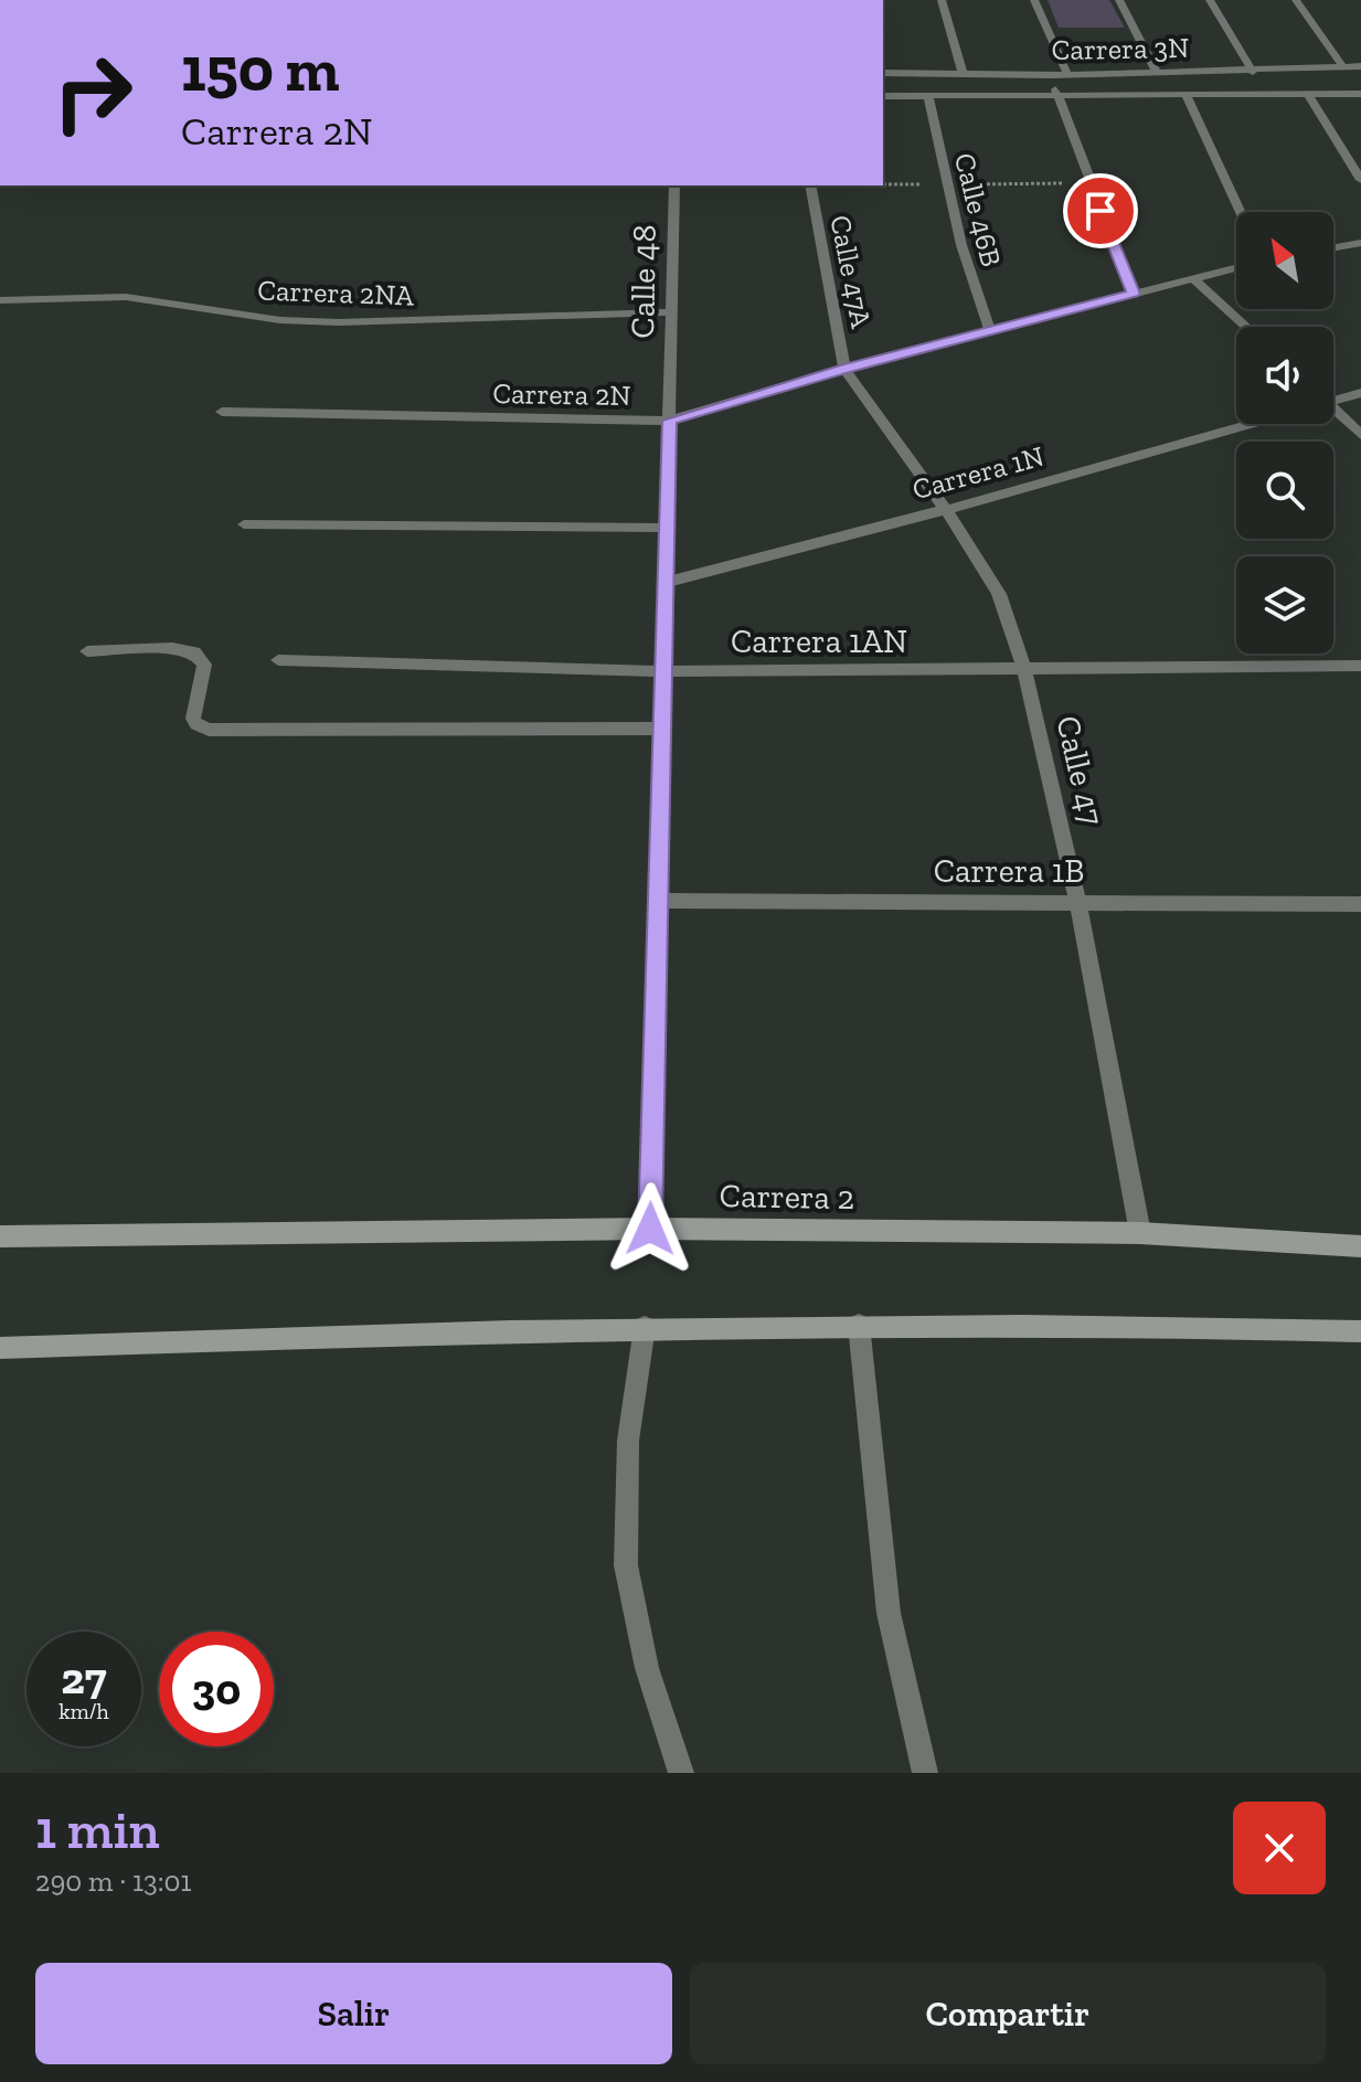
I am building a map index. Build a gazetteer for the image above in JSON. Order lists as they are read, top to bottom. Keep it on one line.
{"streets":{"main road":["Carrera 2"],"street":["Carrera 3N","Calle 46B","Calle 47A","Calle 48","Carrera 2NA","Carrera 2N","Carrera 1N","Carrera 1AN","Calle 47","Carrera 1B"]},"crossings":[["Carrera 3N","Calle 46B"],["Calle 46B","Carrera 2N"],["Calle 47A","Carrera 2N"],["Calle 47A","Calle 47"],["Calle 48","Carrera 2NA"],["Calle 48","Carrera 2N"],["Calle 48","Carrera 1N"],["Calle 48","Carrera 1AN"],["Calle 48","Carrera 1B"],["Calle 48","Carrera 2"],["Carrera 2N","Calle 47"],["Carrera 1N","Calle 47"],["Carrera 1AN","Calle 47"],["Calle 47","Carrera 1B"],["Calle 47","Carrera 2"]],"north":"top left","page":{"turn":["150 m","Carrera 2N"],"speed":"27 km/h","limit":"30","heading":["1 min","290 m · 13:01"],"buttons":["Salir","Compartir"]}}
